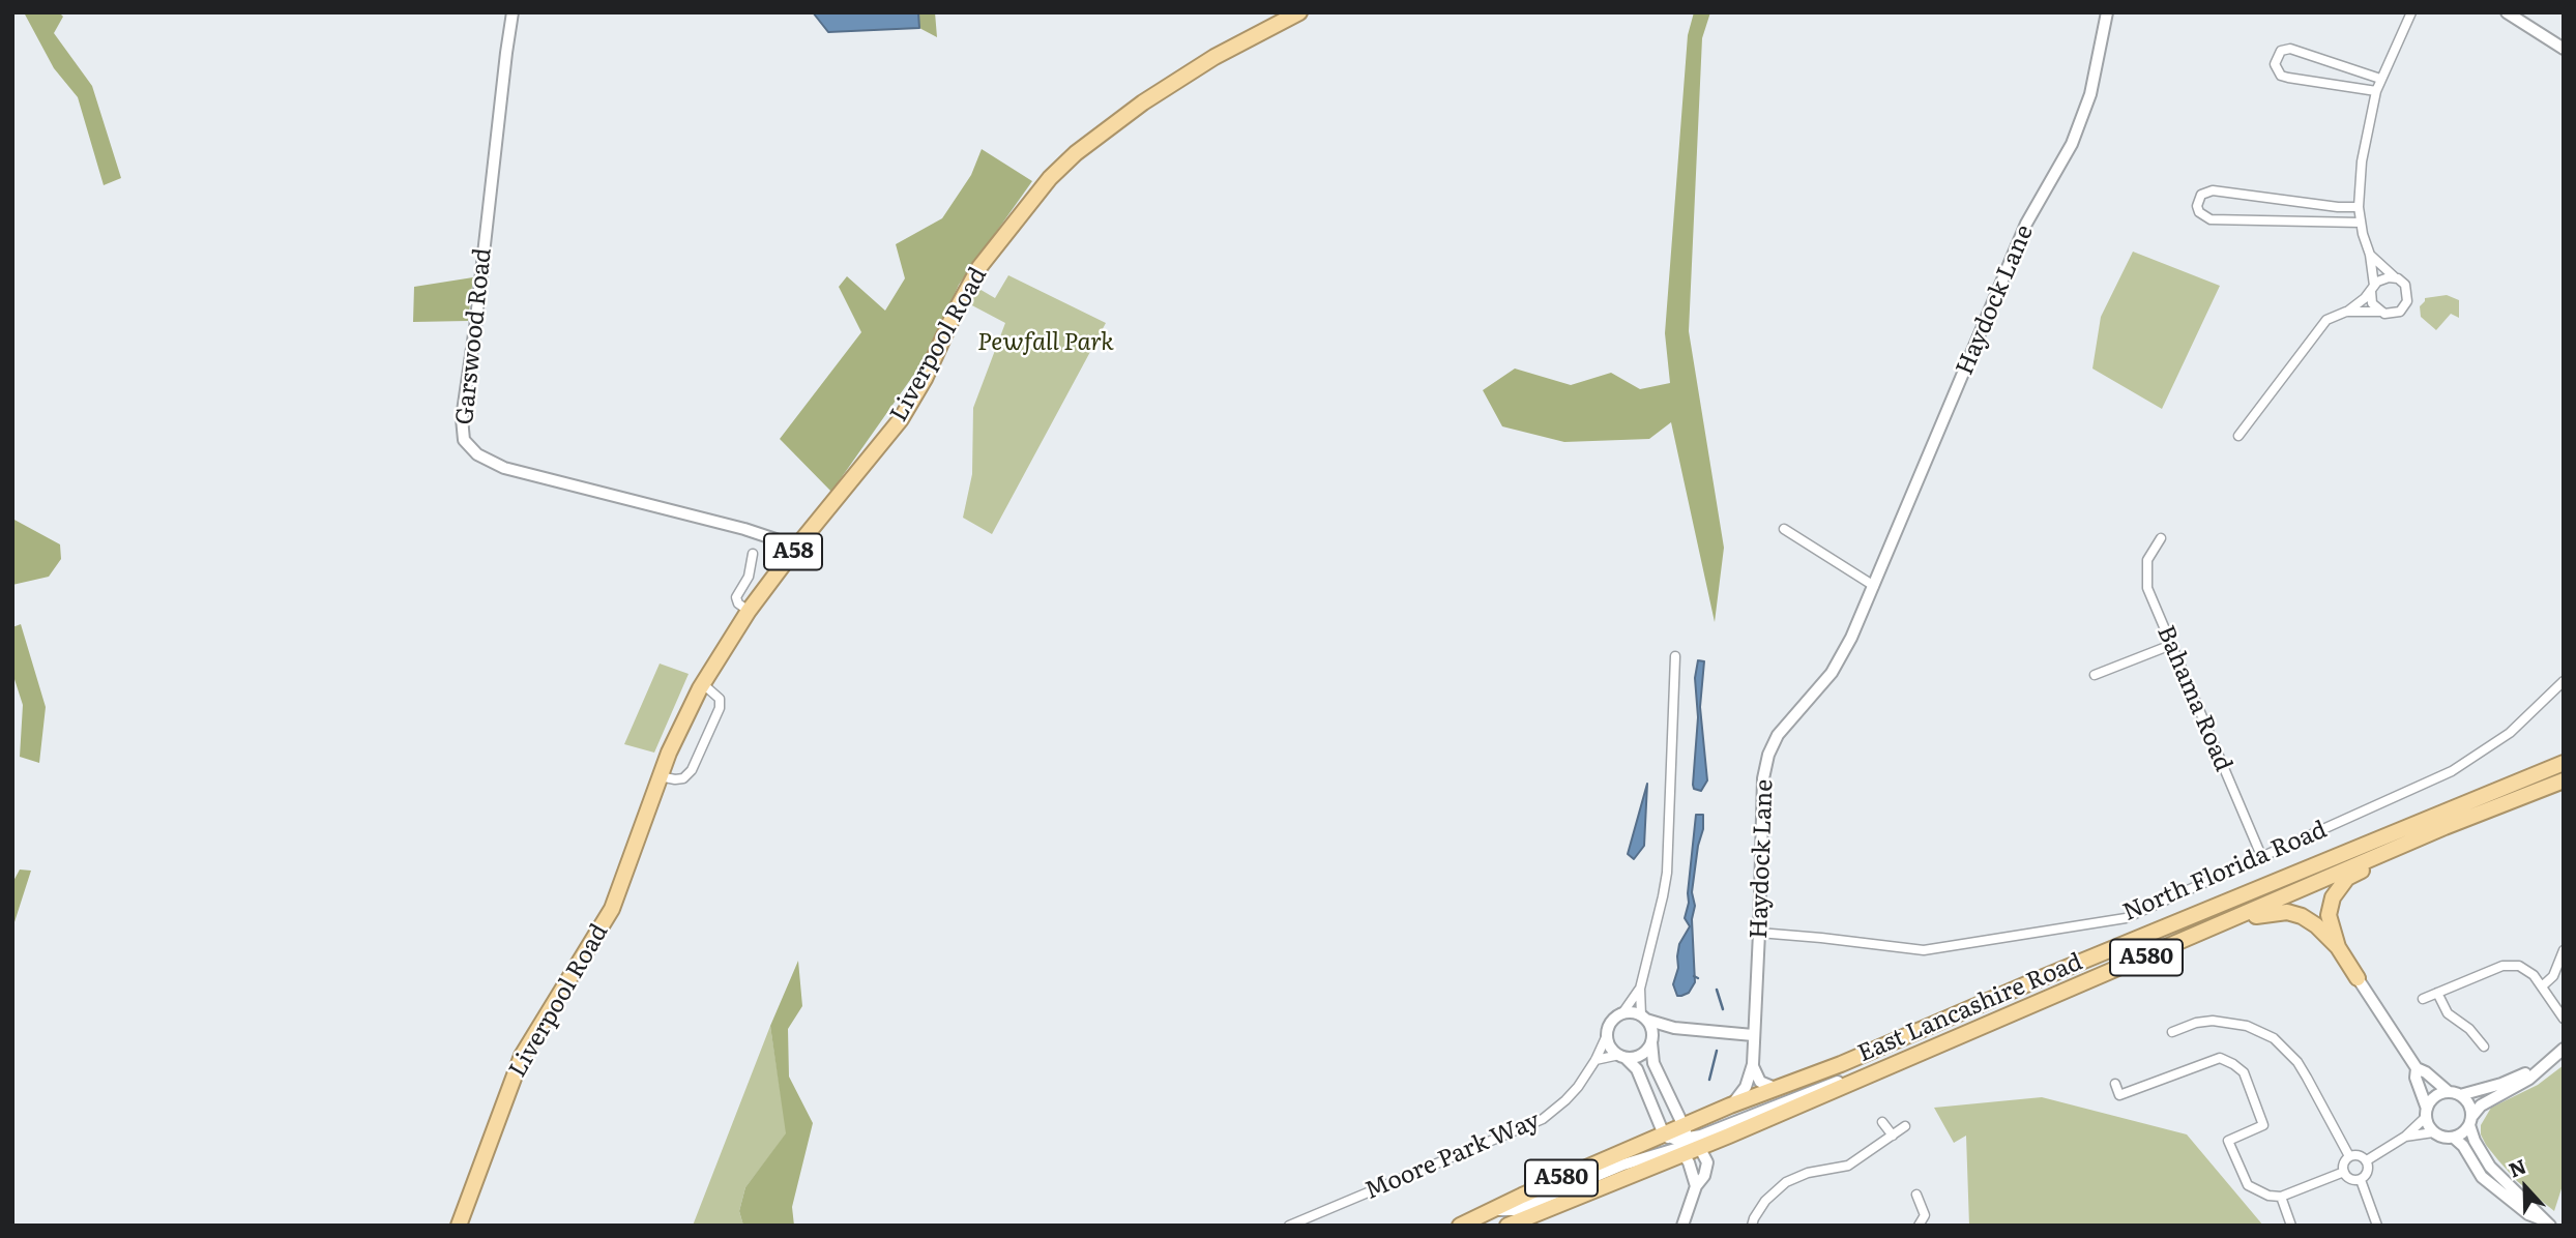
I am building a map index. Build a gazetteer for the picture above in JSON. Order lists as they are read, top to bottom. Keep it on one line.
{"streets":{"highway":["Liverpool Road","A58","A580","East Lancashire Road"],"street":["Haydock Lane","Garswood Road","Bahama Road","North Florida Road","Moore Park Way"]},"crossings":[["Haydock Lane","North Florida Road"],["Haydock Lane","East Lancashire Road"],["Garswood Road","Liverpool Road"],["Bahama Road","North Florida Road"]],"parks":["Pewfall Park"],"north":"top"}
